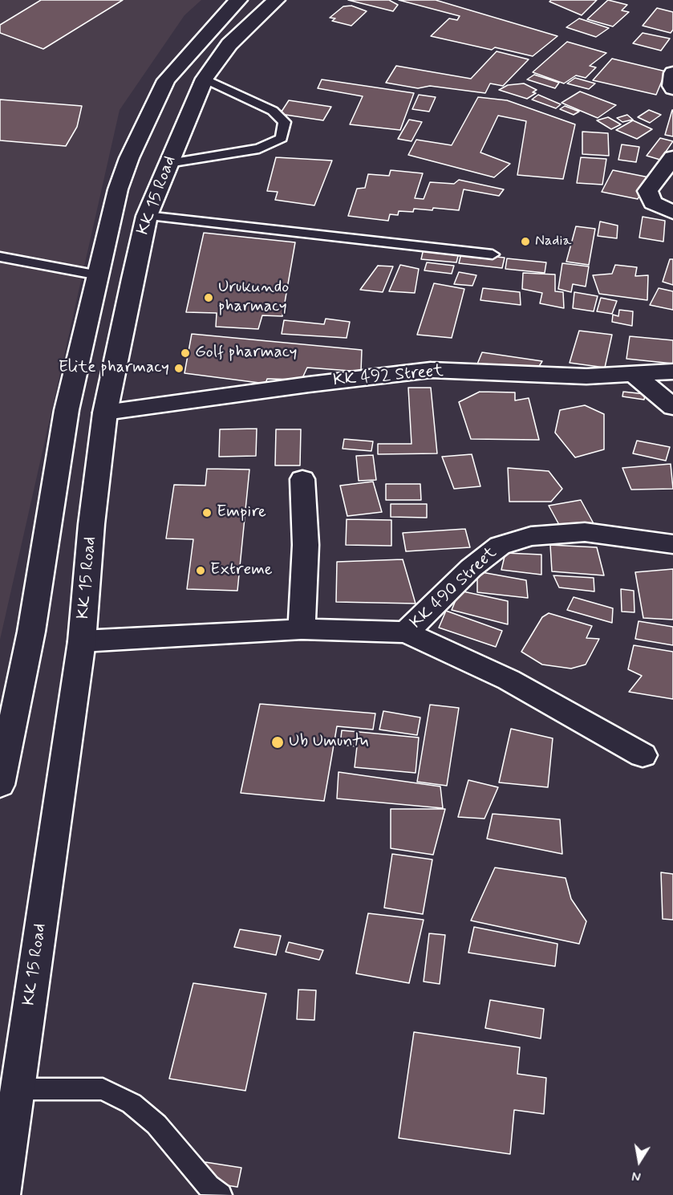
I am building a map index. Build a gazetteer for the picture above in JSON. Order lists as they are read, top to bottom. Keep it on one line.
{"streets":{"main road":["KK 15 Road","KK 492 Street","KK 490 Street"]},"crossings":[["KK 15 Road","KK 492 Street"],["KK 15 Road","KK 490 Street"]],"places":["Nadia","Urukundo pharmacy","Golf pharmacy","Elite pharmacy","Empire","Extreme","Ub Umuntu"],"north":"bottom"}
